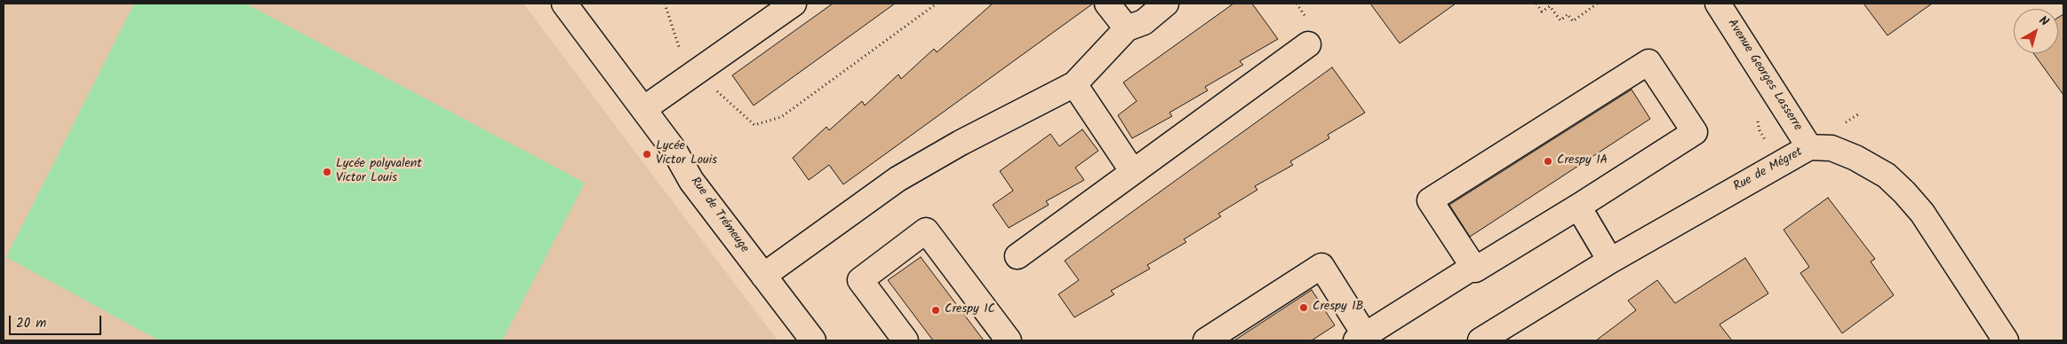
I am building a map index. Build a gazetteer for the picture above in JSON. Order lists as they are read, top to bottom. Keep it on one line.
{"streets":{"street":["Avenue Georges Lasserre","Rue de Mégret","Rue de Trémeuge"]},"crossings":[["Avenue Georges Lasserre","Rue de Mégret"]],"places":["Lycée Victor Louis","Crespy 1A","Lycée polyvalent Victor Louis","Crespy 1B","Crespy 1C"],"scale_bar":"20 m","north":"top right"}
